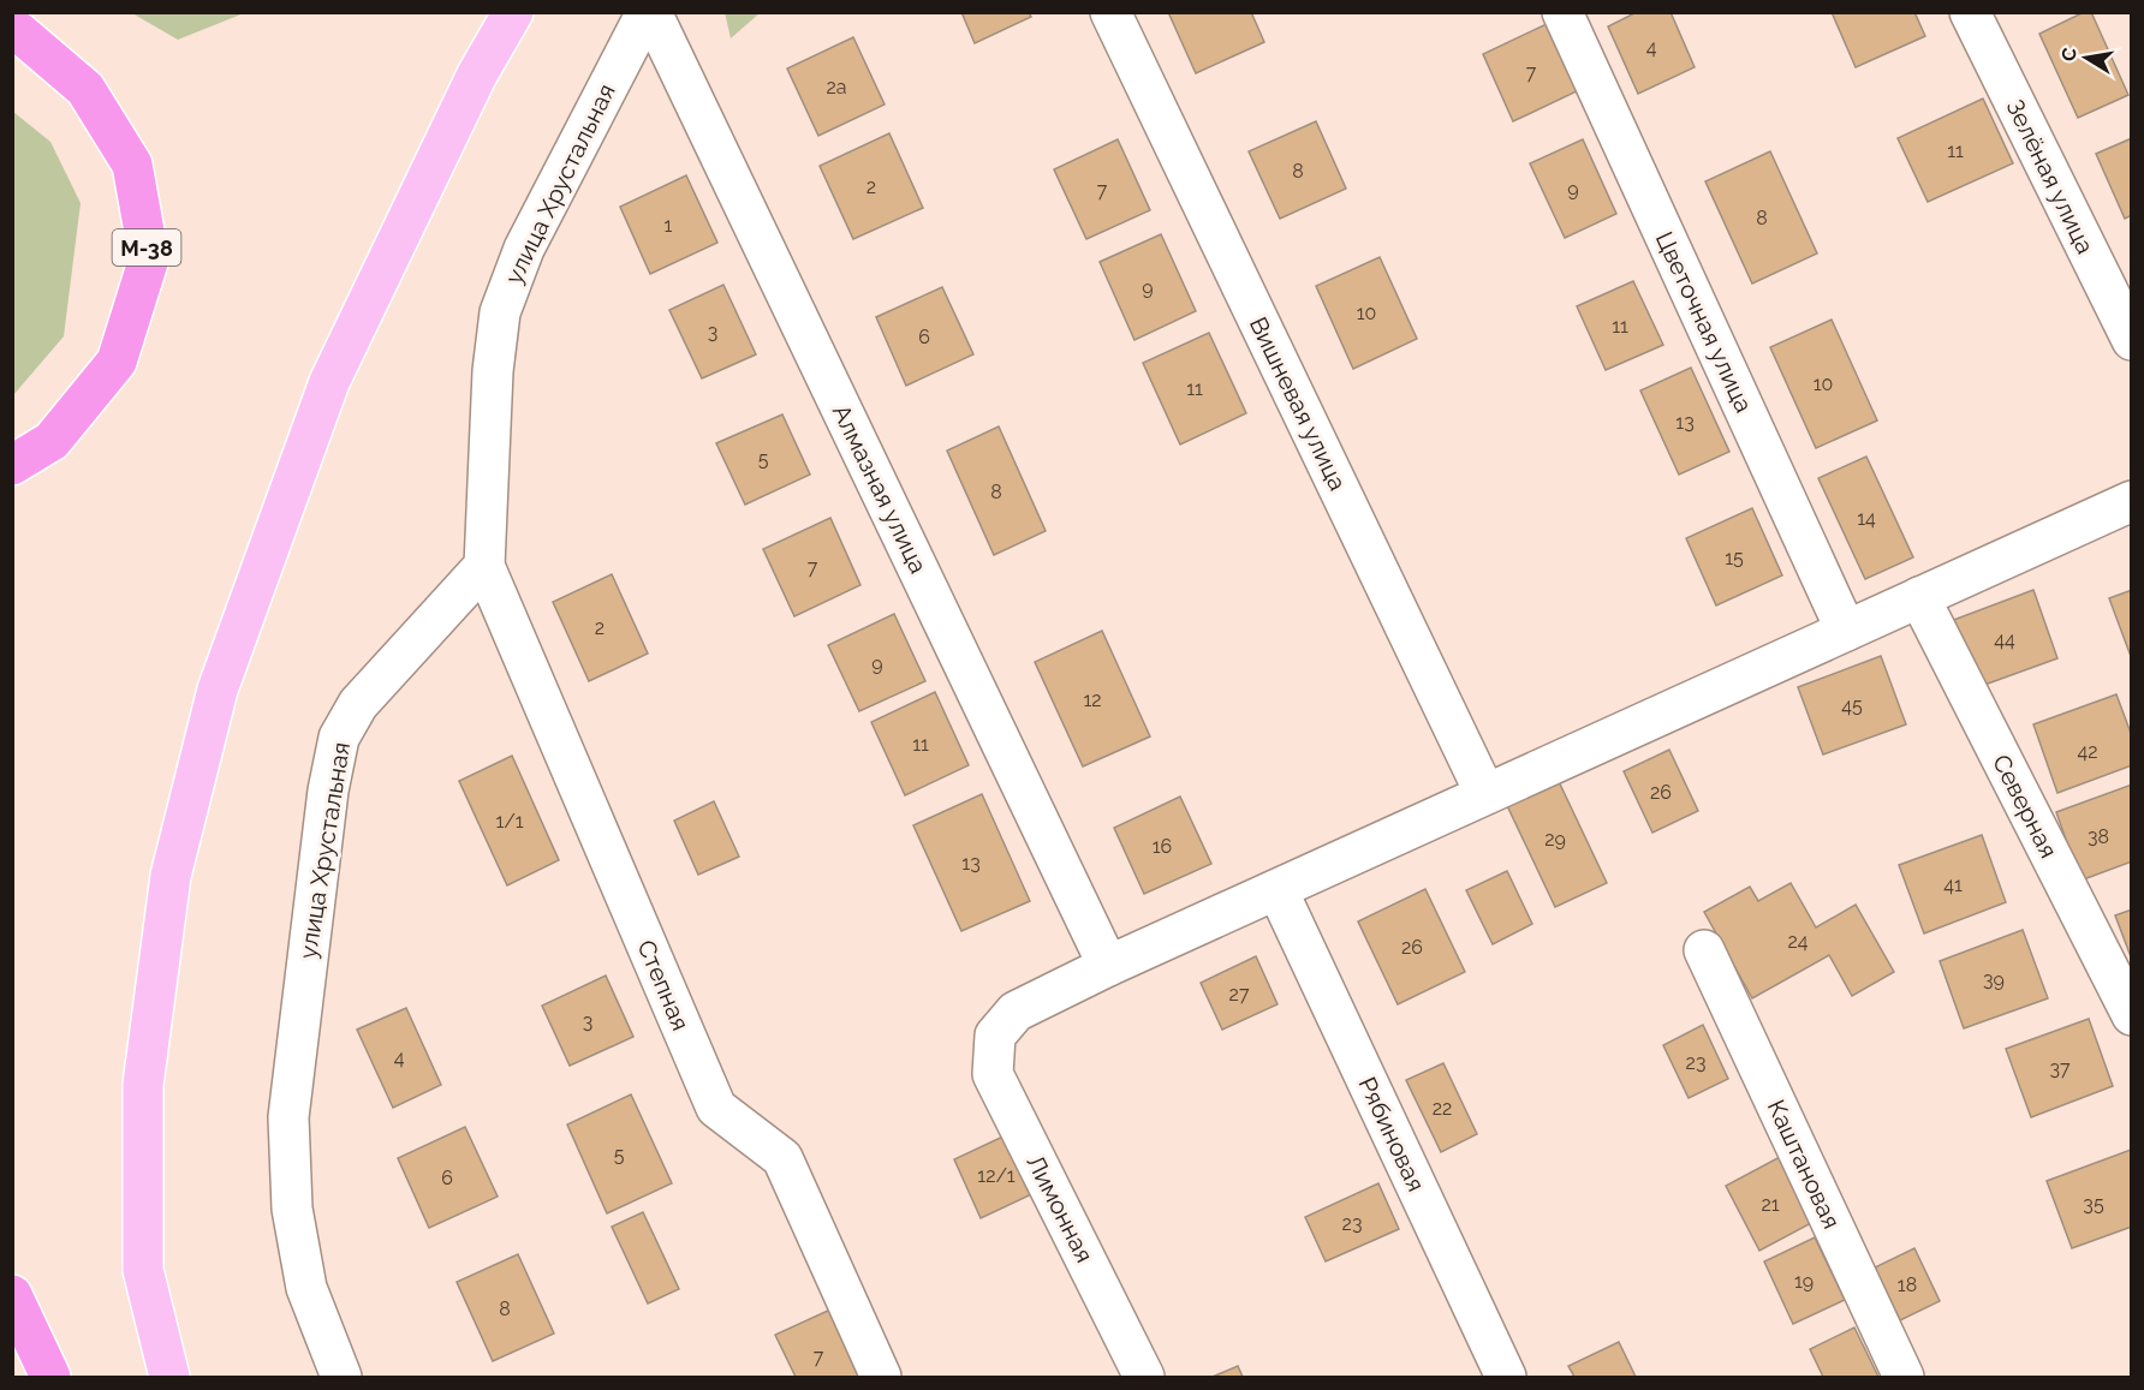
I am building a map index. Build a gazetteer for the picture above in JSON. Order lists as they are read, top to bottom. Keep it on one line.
{"streets":{"highway":["M-38"],"street":["Зелёная улица","улица Хрустальная","Цветочная улица","Вишневая улица","Алмазная улица","Северная","Степная","Рябиновая","Каштановая","Лимонная"]},"crossings":[["улица Хрустальная","Степная"],["Алмазная улица","Лимонная"]],"house_numbers":["4","7","2а","11","8","2","9","7","8","1","9","10","11","3","6","10","11","13","5","8","14","15","7","2","44","9","12","45","11","42","26","1/1","38","29","16","13","41","24","26","39","27","3","4","23","37","22","5","12/1","6","21","35","23","19","18","8","7"],"north":"left"}
